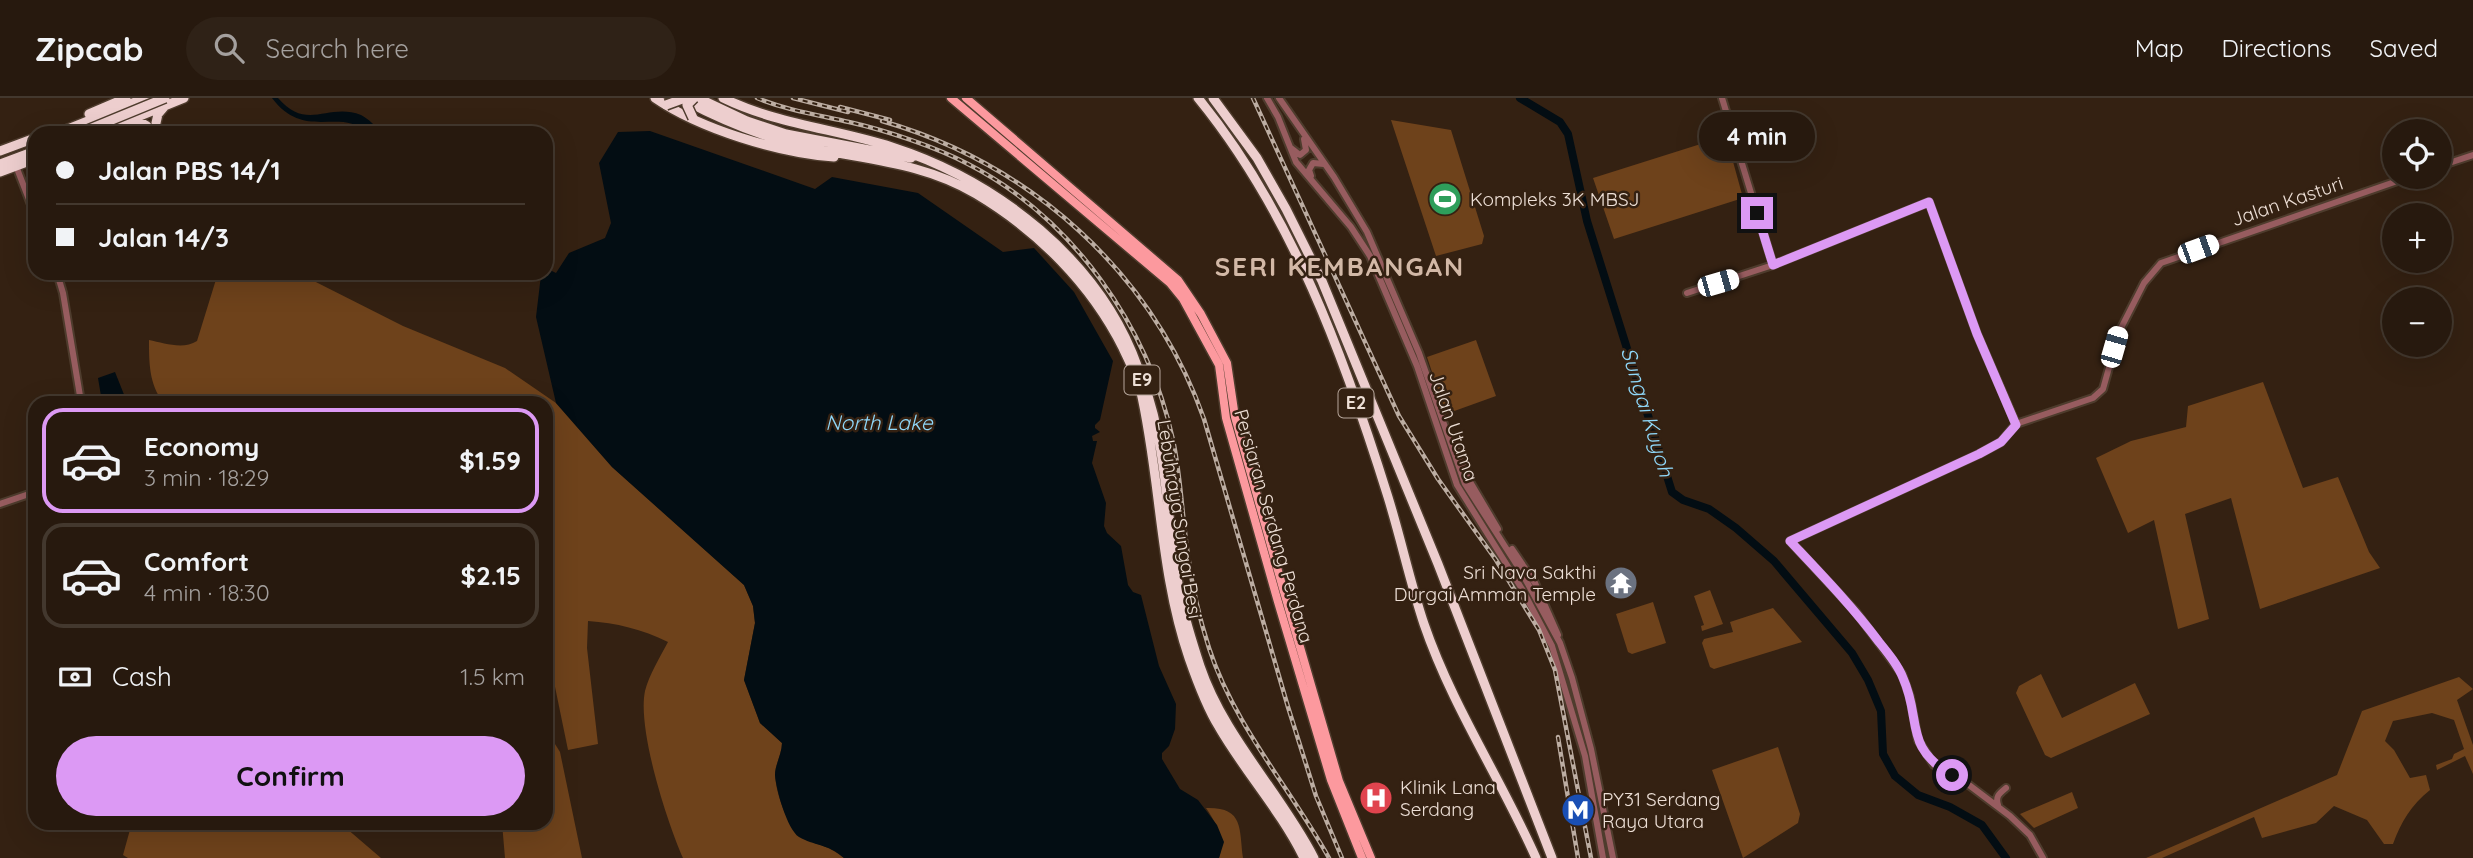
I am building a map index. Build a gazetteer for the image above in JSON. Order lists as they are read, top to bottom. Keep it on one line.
{"streets":{"highway":["E9","E2","Lebuhraya Sungai Besi"],"main road":["Persiaran Serdang Perdana"],"street":["Jalan Kasturi","Jalan Utama"]},"districts":["SERI KEMBANGAN"],"water":["Sungai Kuyoh","North Lake"],"places":{"sports":["Kompleks 3K MBSJ"],"temple":["Sri Nava Sakthi Durgai Amman Temple"],"hospital":["Klinik Lana Serdang"],"metro station":["PY31 Serdang Raya Utara"]},"page":{"header":"Zipcab","search":"Search here","nav":["Map","Directions","Saved"],"bubble":"4 min","map_buttons":["+","−"],"banner":["Jalan PBS 14/1","Jalan 14/3"],"list":[{"name":"Economy","note":"3 min · 18:29","value":"$1.59"},{"name":"Comfort","note":"4 min · 18:30","value":"$2.15"}],"pay":["Cash","1.5 km"],"buttons":"Confirm"}}
